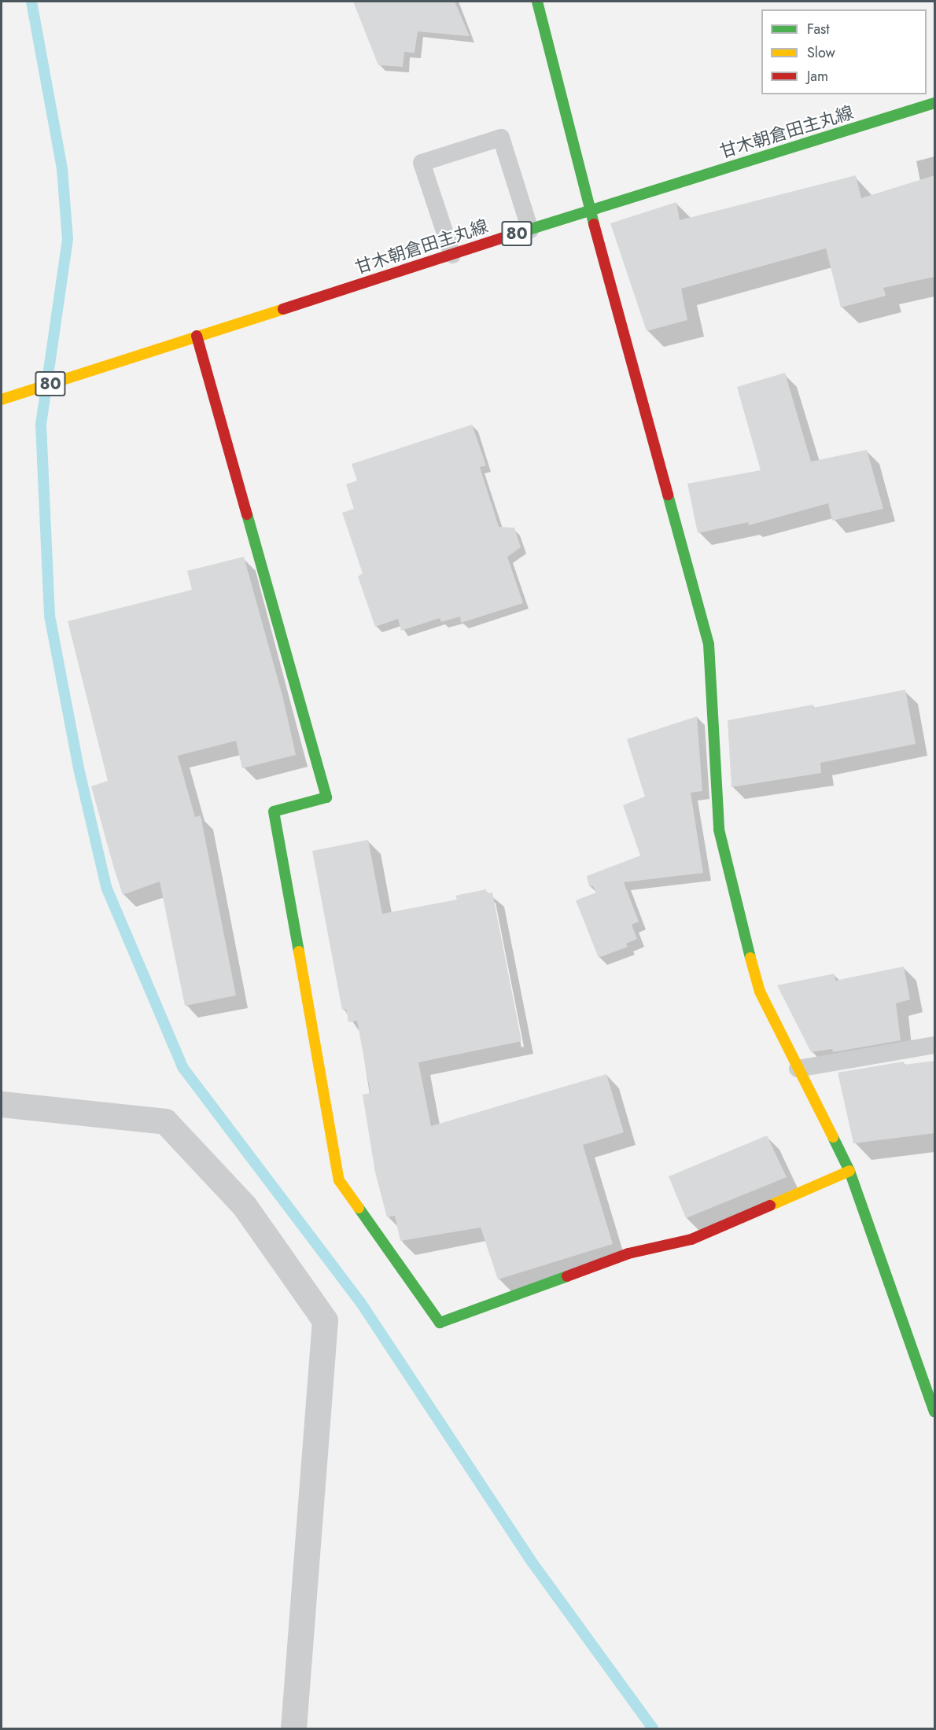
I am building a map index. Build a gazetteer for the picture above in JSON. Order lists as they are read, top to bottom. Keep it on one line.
{"streets":{"street":["甘木朝倉田主丸線","80"]},"legend":["Fast","Slow","Jam"]}
